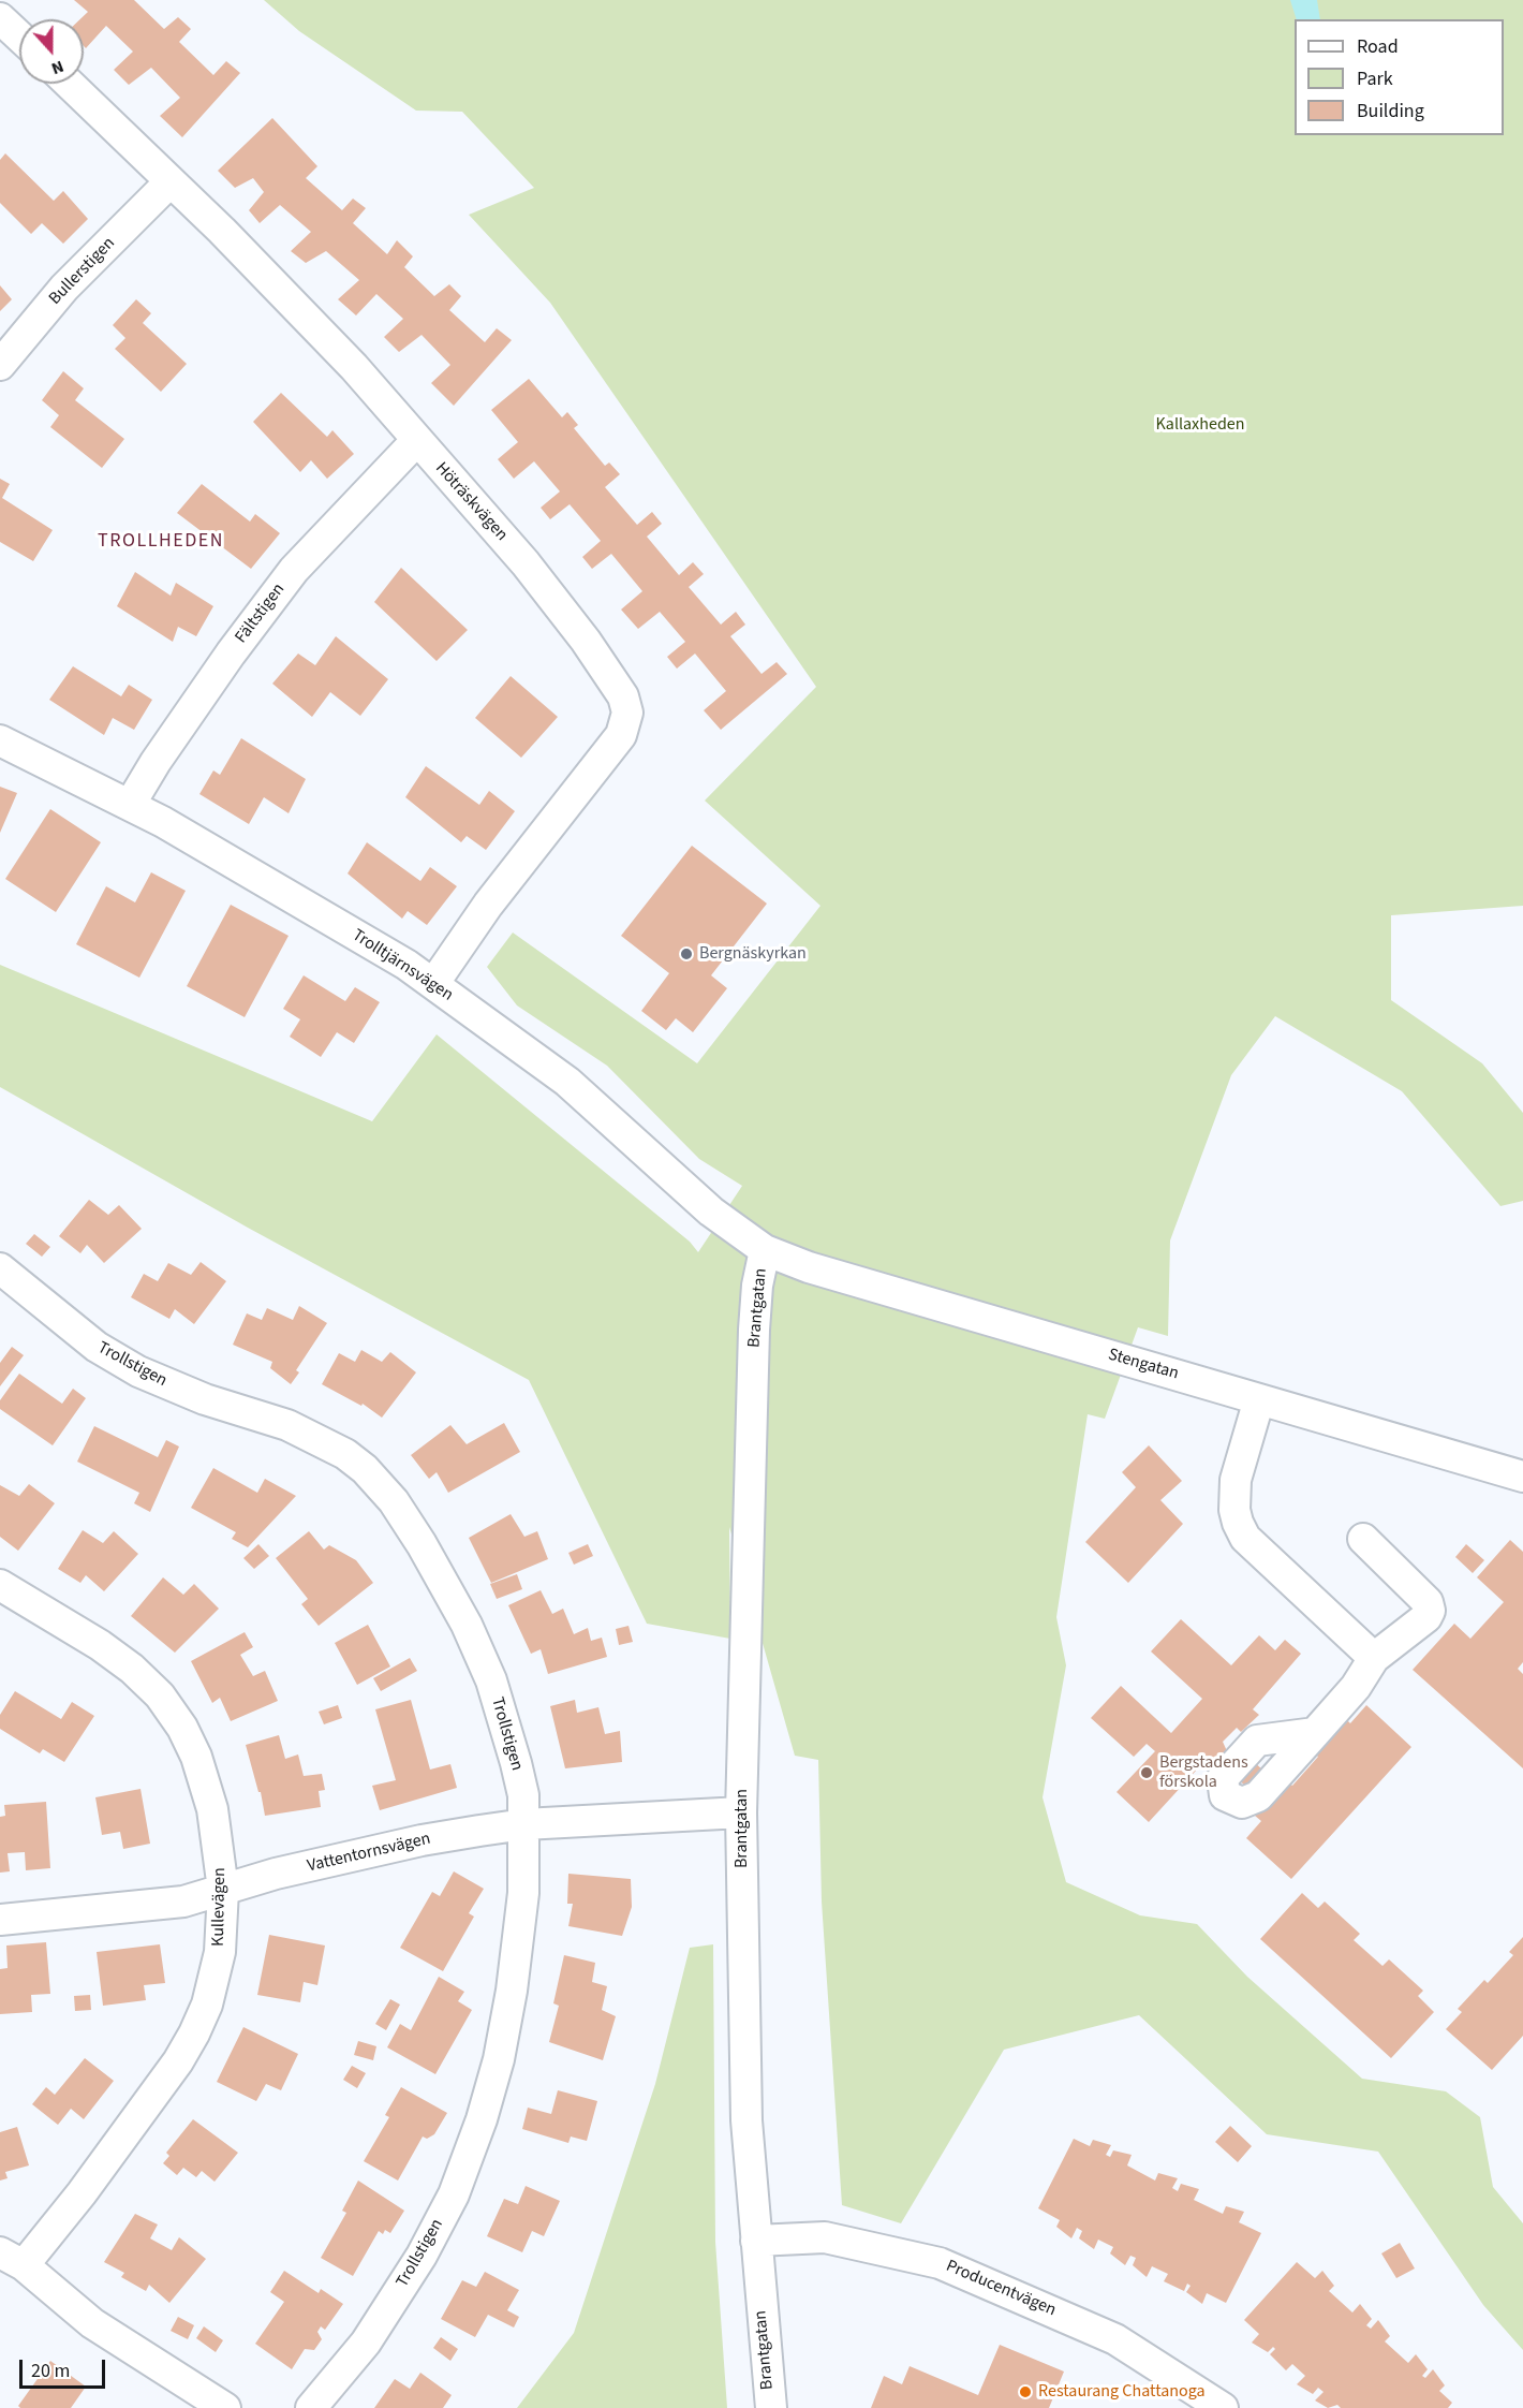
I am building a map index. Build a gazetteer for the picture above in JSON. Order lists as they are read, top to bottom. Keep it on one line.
{"streets":{"street":["Bullerstigen","Höträskvägen","Fältstigen","Trolltjärnsvägen","Brantgatan","Trollstigen","Stengatan","Vattentornsvägen","Kullevägen","Producentvägen"]},"crossings":[["Bullerstigen","Höträskvägen"],["Höträskvägen","Fältstigen"],["Höträskvägen","Trolltjärnsvägen"],["Fältstigen","Trolltjärnsvägen"],["Trolltjärnsvägen","Brantgatan"],["Trolltjärnsvägen","Stengatan"],["Brantgatan","Stengatan"],["Brantgatan","Vattentornsvägen"],["Brantgatan","Producentvägen"],["Trollstigen","Vattentornsvägen"],["Vattentornsvägen","Kullevägen"]],"districts":["TROLLHEDEN"],"parks":["Kallaxheden"],"places":["Bergnäskyrkan","Bergstadens förskola","Restaurang Chattanoga"],"legend":["Road","Park","Building"],"scale_bar":"20 m","north":"bottom"}
